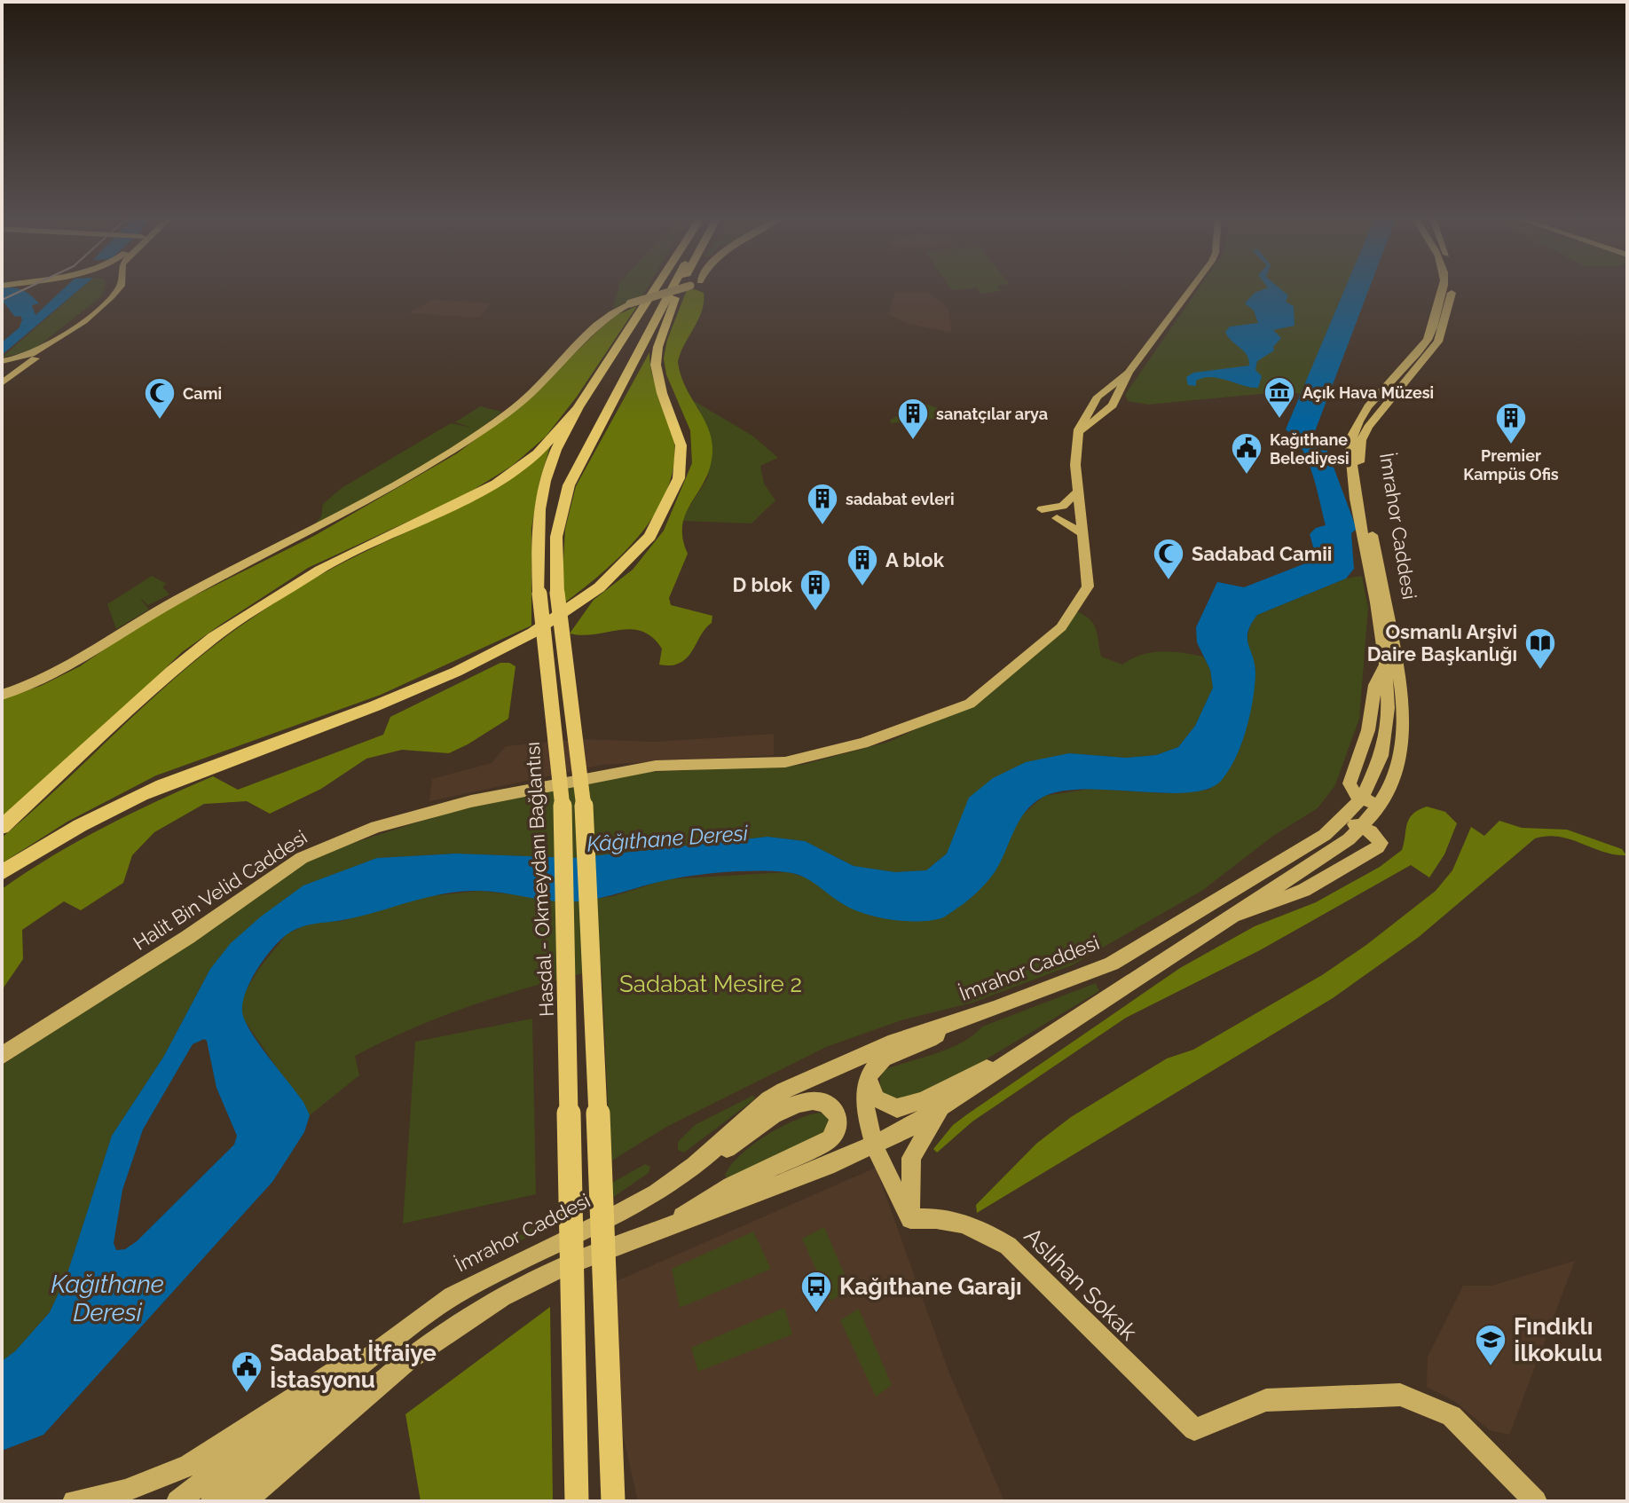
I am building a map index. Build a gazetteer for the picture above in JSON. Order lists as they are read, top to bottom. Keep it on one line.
{"streets":{"highway":["Hasdal - Okmeydanı Bağlantısı"],"main road":["İmrahor Caddesi","Halit Bin Velid Caddesi","Aslıhan Sokak"]},"water":["Kâğıthane Deresi","Kağıthane Deresi"],"parks":["Sadabat Mesire 2"],"places":{"museum":["Açık Hava Müzesi"],"mosque":["Cami","Sadabad Camii"],"building":["sanatçılar arya","Premier Kampüs Ofis","sadabat evleri","A blok","D blok"],"public building":["Kağıthane Belediyesi","Sadabat İtfaiye İstasyonu"],"library":["Osmanlı Arşivi Daire Başkanlığı"],"bus stop":["Kağıthane Garajı"],"school or university":["Fındıklı İlkokulu"]}}
